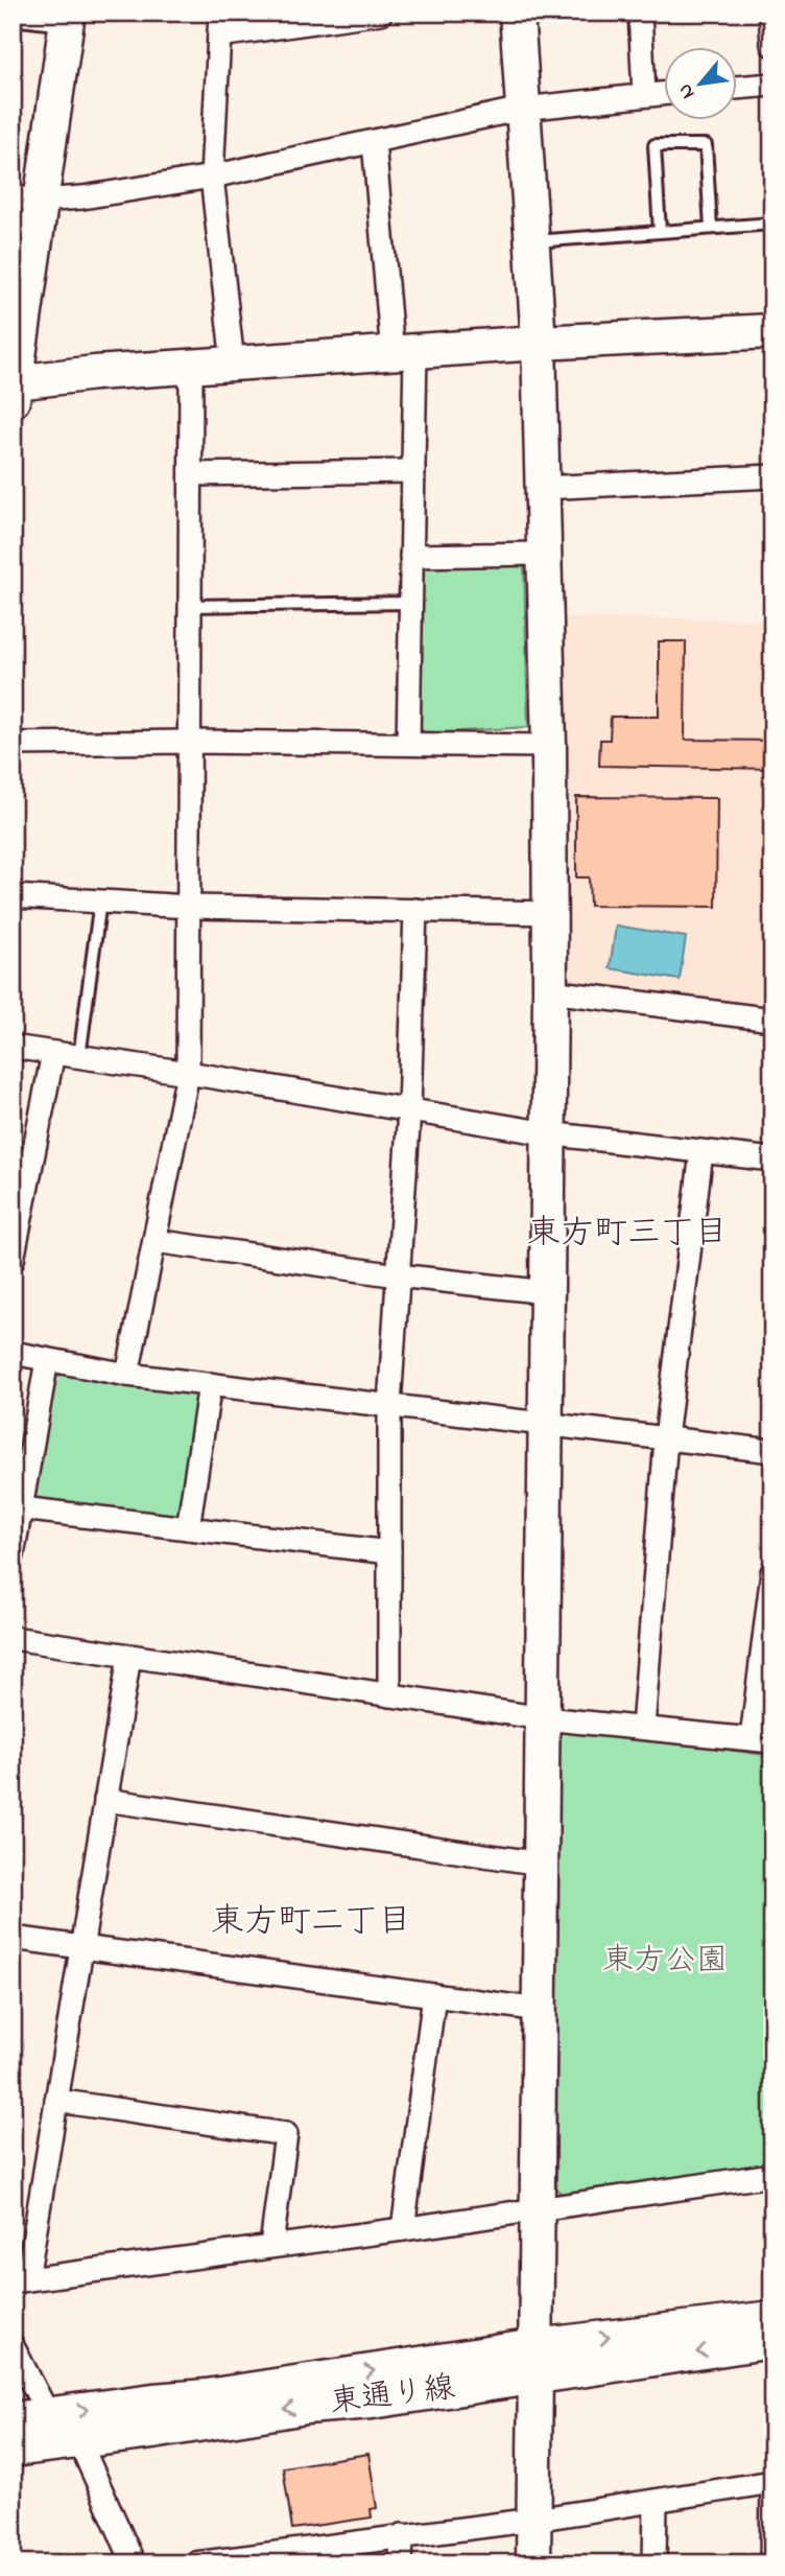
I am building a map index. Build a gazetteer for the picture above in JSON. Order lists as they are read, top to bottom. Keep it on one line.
{"streets":{"street":["東通り線"]},"districts":["東方町三丁目","東方町二丁目"],"parks":["東方公園"],"north":"bottom left"}
